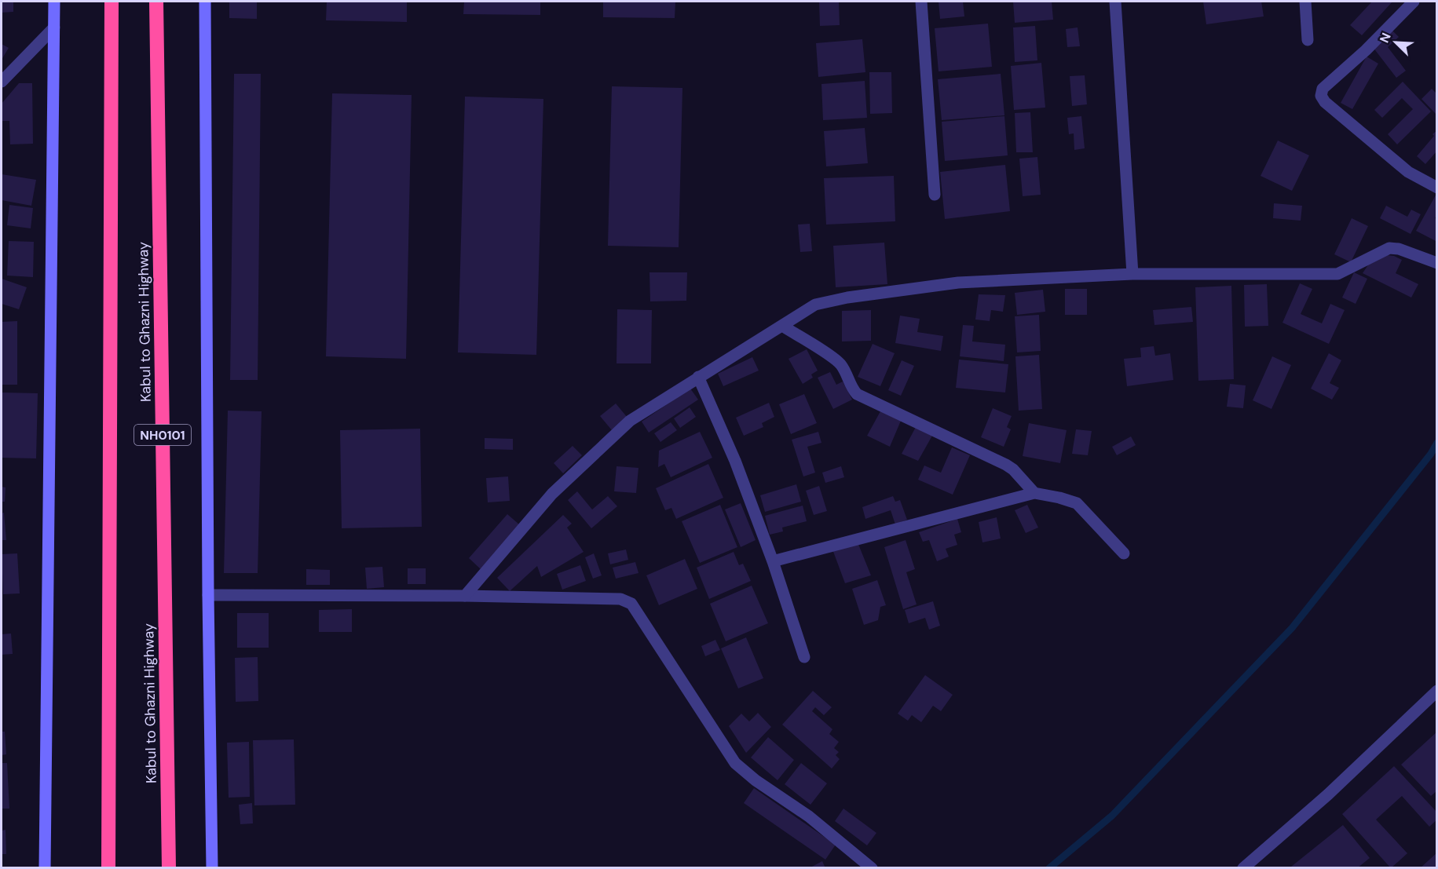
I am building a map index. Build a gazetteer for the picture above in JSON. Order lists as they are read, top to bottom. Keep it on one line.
{"streets":{"highway":["Kabul to Ghazni Highway","NH0101"]},"north":"top left"}
